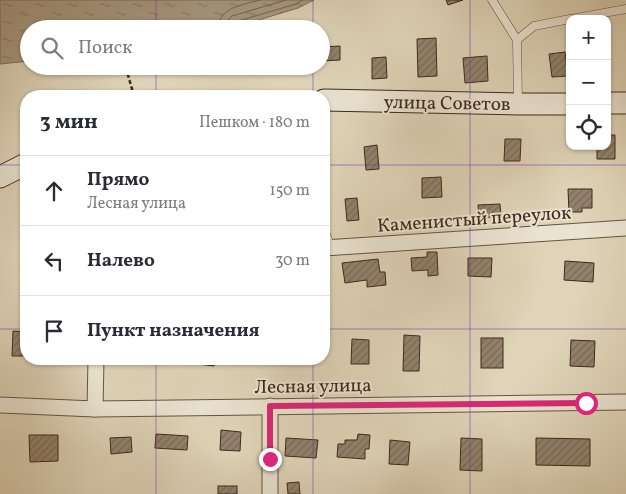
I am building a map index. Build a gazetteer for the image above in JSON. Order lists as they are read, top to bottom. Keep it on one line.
{"streets":{"main road":["улица Советов"],"street":["Каменистый переулок","Лесная улица"]},"page":{"map_buttons":["+","−"],"search":"Поиск","heading":["3 мин","Пешком · 180 m"],"list":[["Прямо","Лесная улица","150 m"],["Налево","30 m"],"Пункт назначения"]}}
